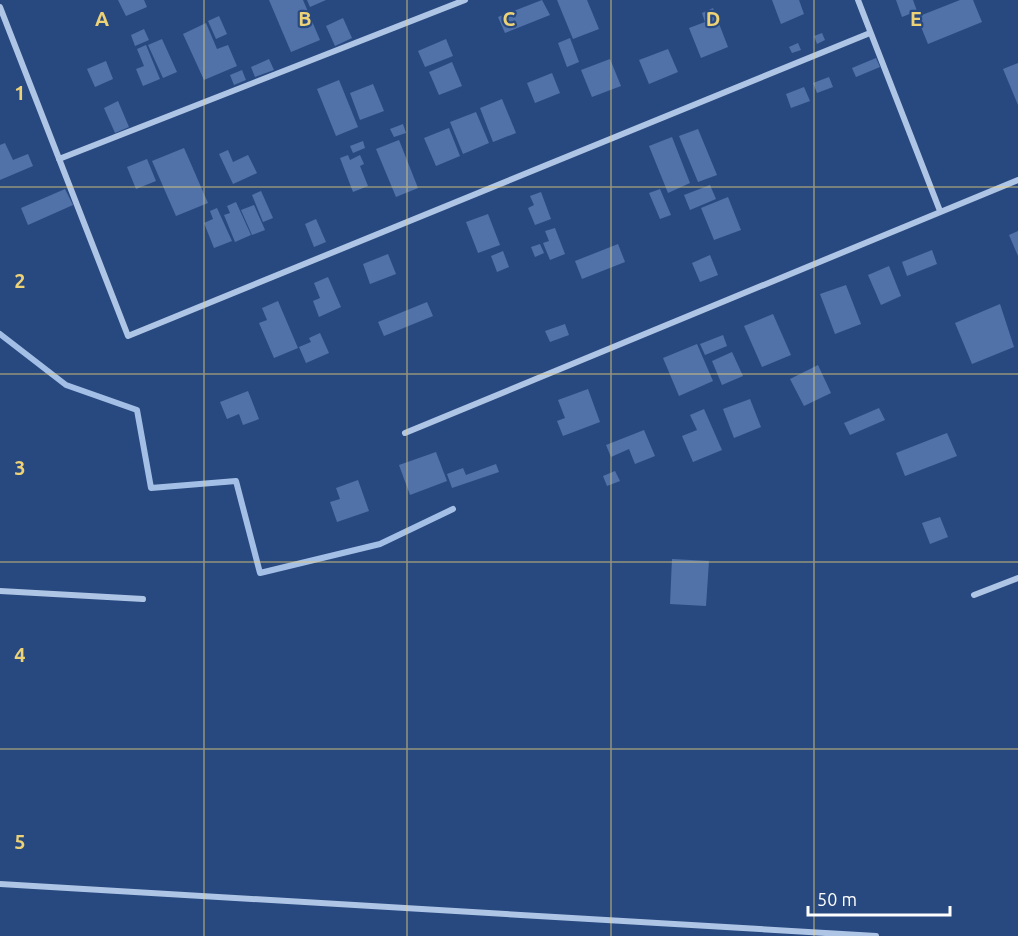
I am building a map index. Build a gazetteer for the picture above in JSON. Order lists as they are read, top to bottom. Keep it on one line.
{"scale_bar":"50 m","grid":{"columns":["A","B","C","D","E"],"rows":["1","2","3","4","5"]}}
